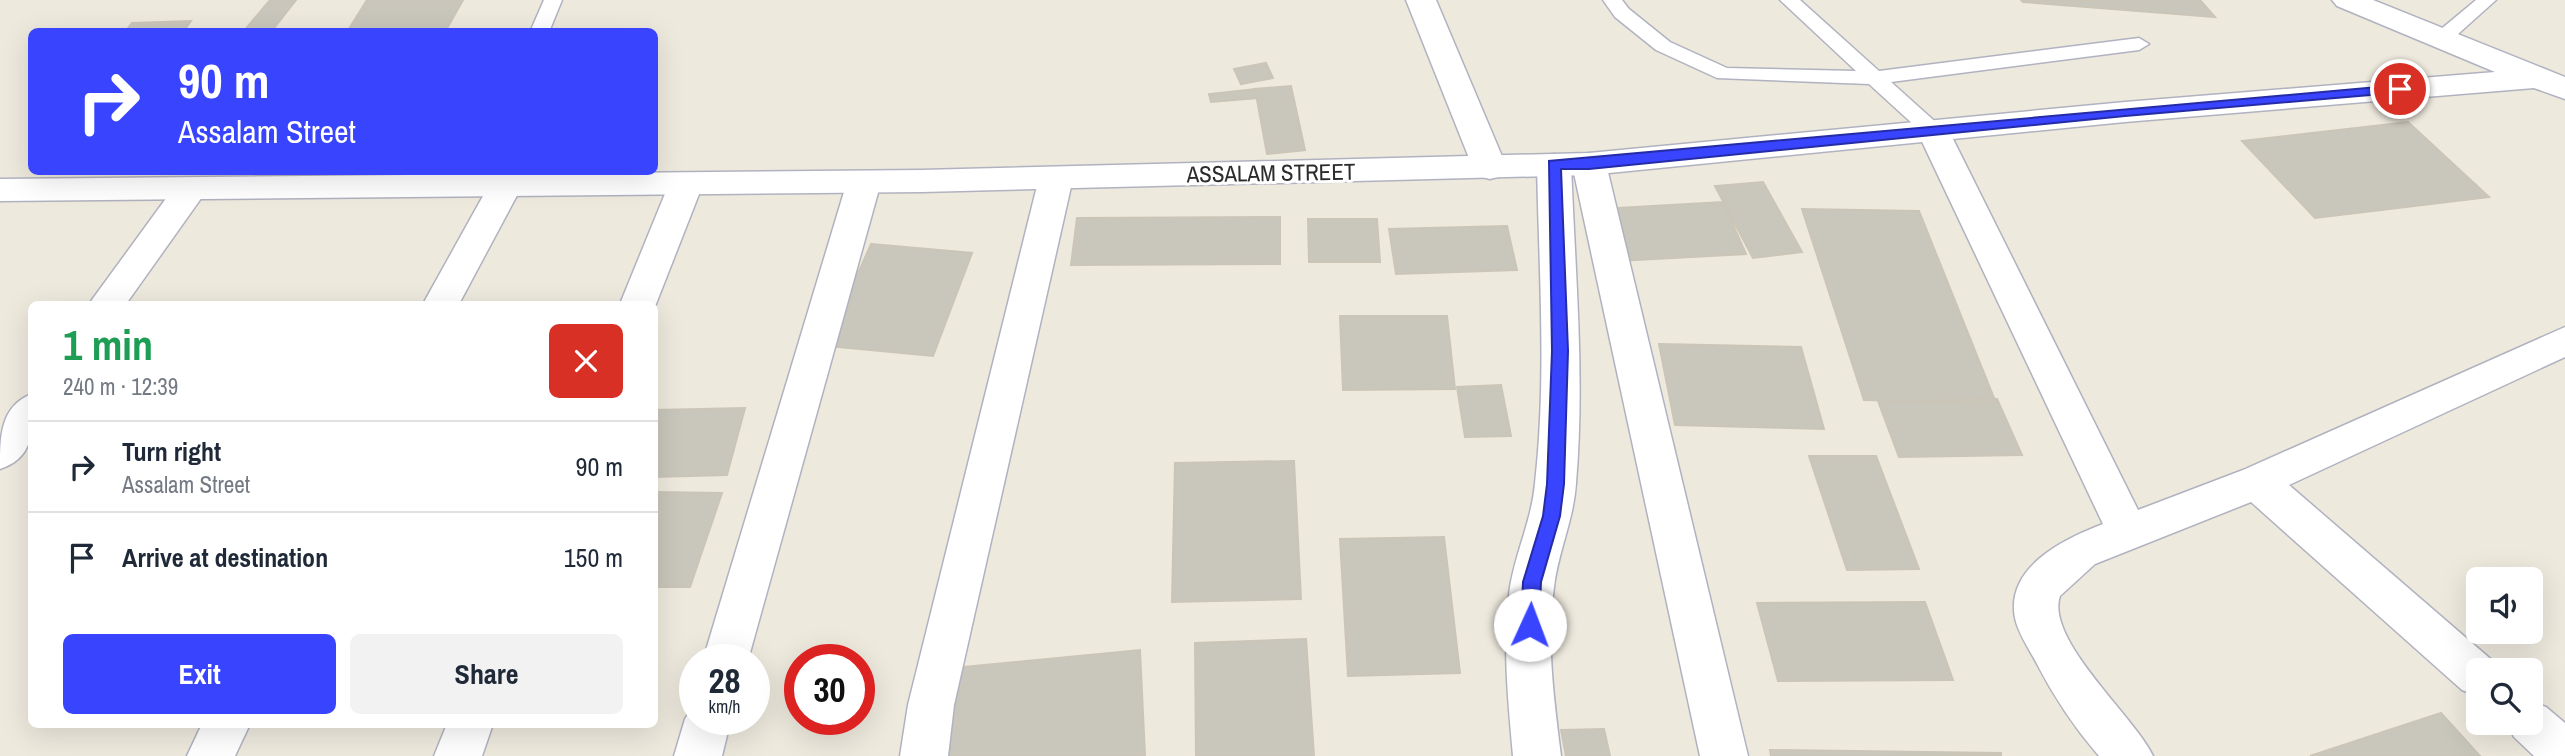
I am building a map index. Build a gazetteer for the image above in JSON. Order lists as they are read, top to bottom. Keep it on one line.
{"streets":{"street":["ASSALAM STREET"]},"page":{"turn":["90 m","Assalam Street"],"heading":["1 min","240 m · 12:39"],"list":[{"name":"Turn right","note":"Assalam Street","value":"90 m"},{"name":"Arrive at destination","value":"150 m"}],"buttons":["Exit","Share"],"speed":"28 km/h","limit":"30"}}
